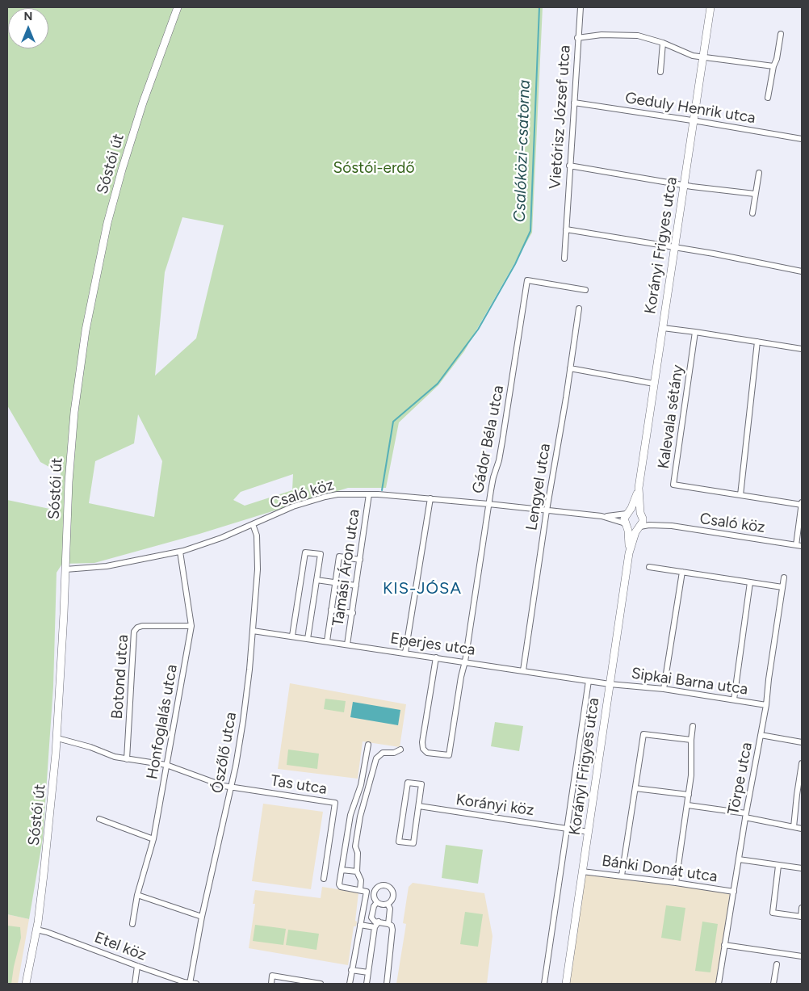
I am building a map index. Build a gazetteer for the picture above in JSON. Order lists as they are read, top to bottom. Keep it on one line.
{"streets":{"street":["Geduly Henrik utca","Vietórisz József utca","Sóstói út","Korányi Frigyes utca","Kalevala sétány","Gádor Béla utca","Lengyel utca","Csaló köz","Tamási Áron utca","Eperjes utca","Botond utca","Sipkai Barna utca","Honfoglalás utca","Ószőlő utca","Törpe utca","Tas utca","Korányi köz","Bánki Donát utca","Etel köz"]},"crossings":[["Geduly Henrik utca","Vietórisz József utca"],["Geduly Henrik utca","Korányi Frigyes utca"],["Sóstói út","Csaló köz"],["Sóstói út","Etel köz"],["Korányi Frigyes utca","Csaló köz"],["Korányi Frigyes utca","Eperjes utca"],["Korányi Frigyes utca","Sipkai Barna utca"],["Korányi Frigyes utca","Korányi köz"],["Korányi Frigyes utca","Bánki Donát utca"],["Kalevala sétány","Csaló köz"],["Gádor Béla utca","Csaló köz"],["Gádor Béla utca","Eperjes utca"],["Lengyel utca","Csaló köz"],["Lengyel utca","Eperjes utca"],["Csaló köz","Tamási Áron utca"],["Csaló köz","Honfoglalás utca"],["Csaló köz","Ószőlő utca"],["Tamási Áron utca","Eperjes utca"],["Eperjes utca","Sipkai Barna utca"],["Eperjes utca","Ószőlő utca"],["Botond utca","Honfoglalás utca"],["Sipkai Barna utca","Törpe utca"],["Ószőlő utca","Tas utca"],["Ószőlő utca","Etel köz"],["Törpe utca","Bánki Donát utca"]],"districts":["KIS-JÓSA"],"water":["Csalóközi-csatorna"],"parks":["Sóstói-erdő"],"north":"top"}
